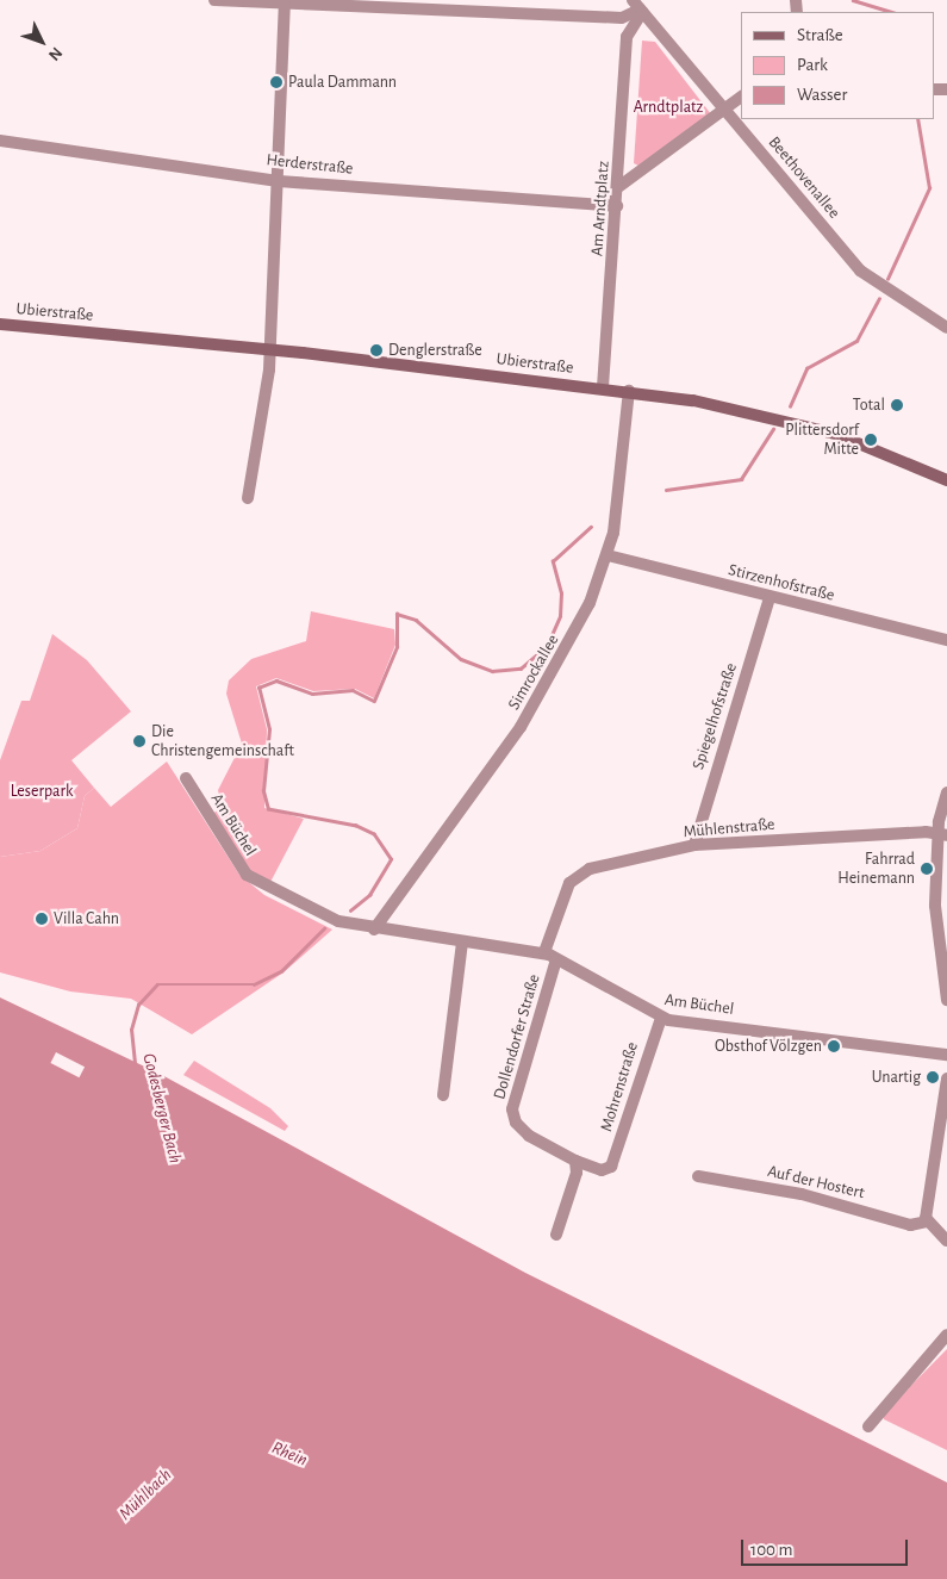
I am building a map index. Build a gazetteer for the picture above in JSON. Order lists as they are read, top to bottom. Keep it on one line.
{"streets":{"main road":["Ubierstraße"],"street":["Herderstraße","Beethovenallee","Am Arndtplatz","Stirzenhofstraße","Simrockallee","Spiegelhofstraße","Am Büchel","Mühlenstraße","Dollendorfer Straße","Mohrenstraße","Auf der Hostert"]},"crossings":[["Herderstraße","Am Arndtplatz"],["Am Arndtplatz","Ubierstraße"],["Ubierstraße","Simrockallee"],["Stirzenhofstraße","Simrockallee"],["Stirzenhofstraße","Spiegelhofstraße"],["Simrockallee","Am Büchel"],["Spiegelhofstraße","Mühlenstraße"],["Am Büchel","Mühlenstraße"],["Am Büchel","Dollendorfer Straße"],["Am Büchel","Mohrenstraße"],["Dollendorfer Straße","Mohrenstraße"]],"water":["Godesberger Bach","Rhein","Mühlbach"],"parks":["Arndtplatz","Leserpark"],"places":["Paula Dammann","Denglerstraße","Total","Plittersdorf Mitte","Die Christengemeinschaft","Fahrrad Heinemann","Villa Cahn","Obsthof Völzgen","Unartig"],"legend":["Straße","Park","Wasser"],"scale_bar":"100 m","north":"bottom right"}
